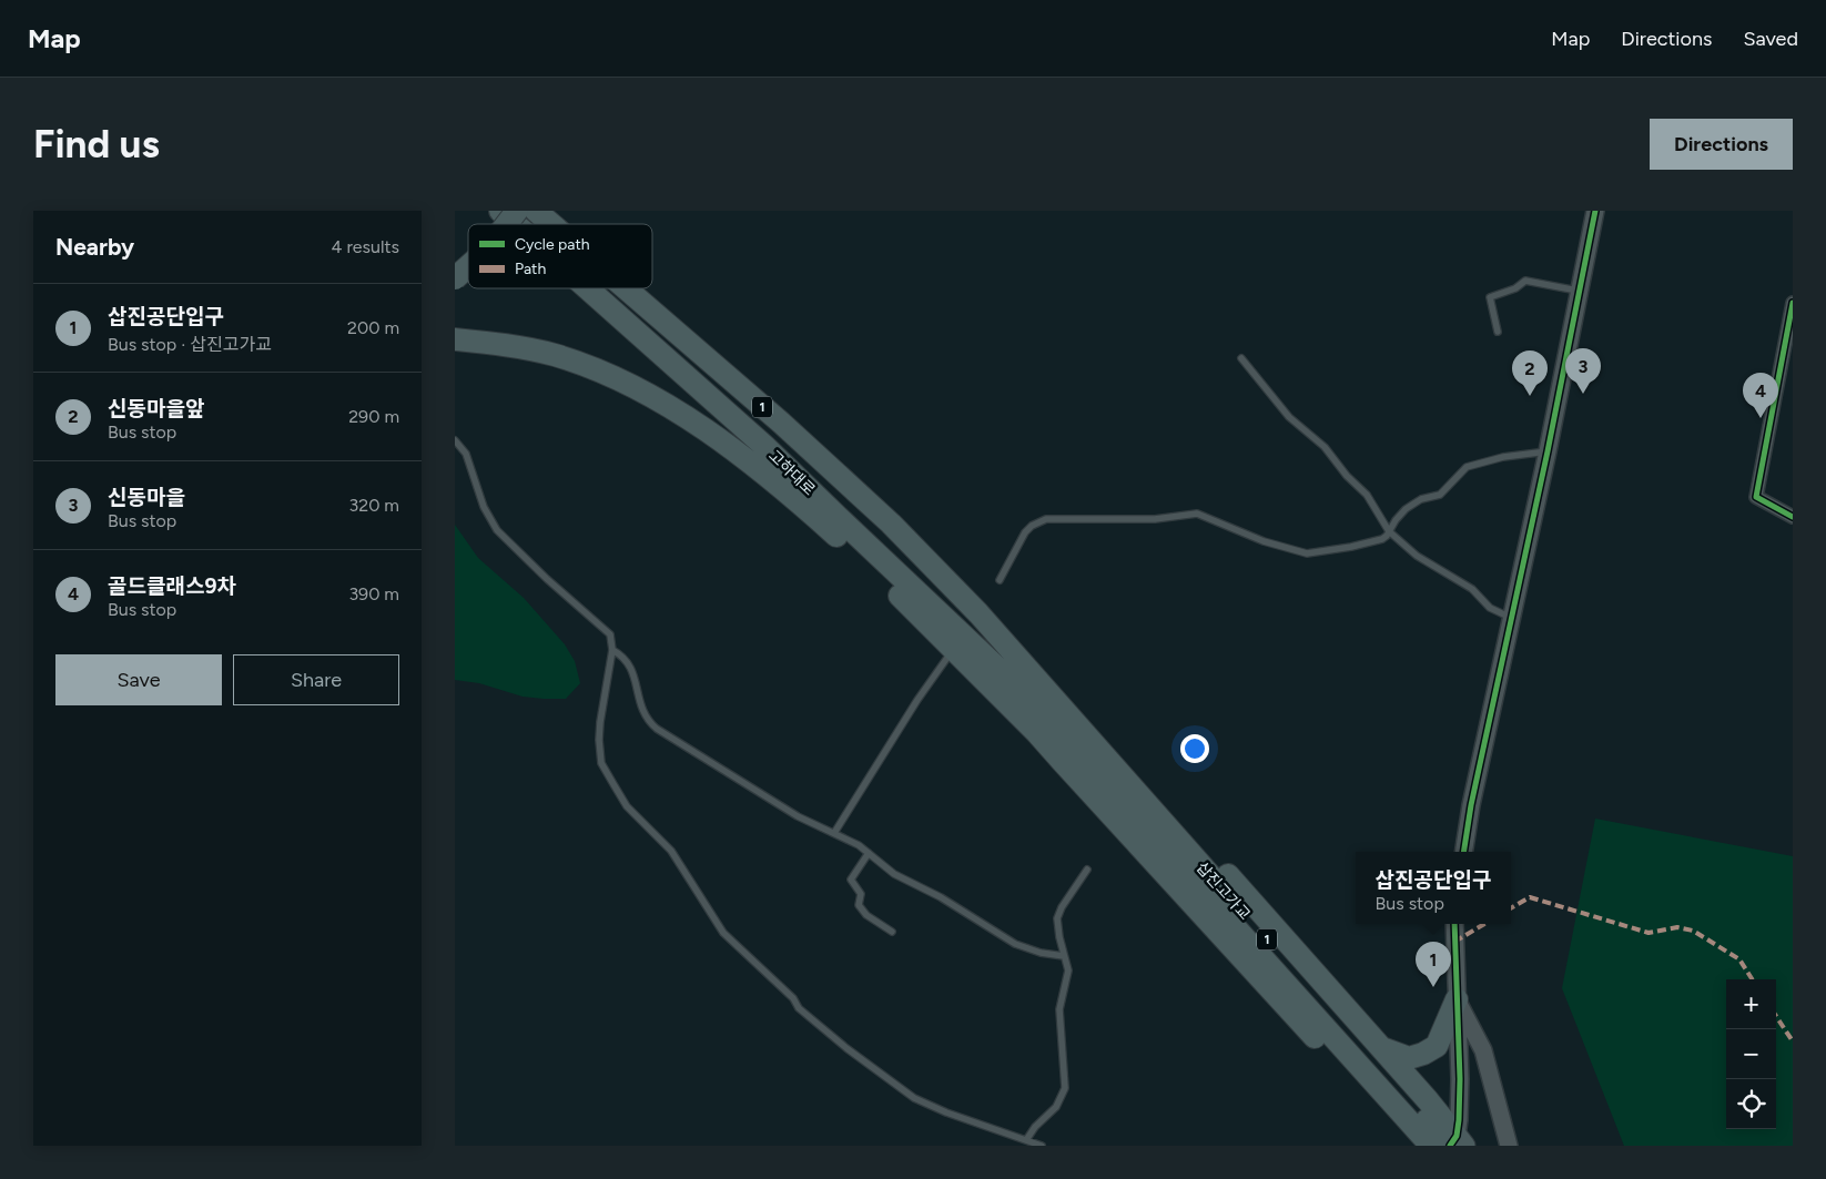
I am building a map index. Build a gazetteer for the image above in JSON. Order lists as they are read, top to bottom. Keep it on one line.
{"streets":{"highway":["1","고하대로","삽진고가교"]},"crossings":[["고하대로","삽진고가교"]],"legend":["Cycle path","Path"],"page":{"header":"Map","nav":["Map","Directions","Saved"],"buttons":["Directions",["Save","Share"]],"title":"Find us","heading":["Nearby","4 results"],"list":[{"mark":"1","name":"삽진공단입구","note":"Bus stop · 삽진고가교","value":"200 m"},{"mark":"2","name":"신동마을앞","note":"Bus stop","value":"290 m"},{"mark":"3","name":"신동마을","note":"Bus stop","value":"320 m"},{"mark":"4","name":"골드클래스9차","note":"Bus stop","value":"390 m"}],"pins":["3","2","4","1"],"popup":["삽진공단입구","Bus stop"],"map_buttons":["+","−"]}}
